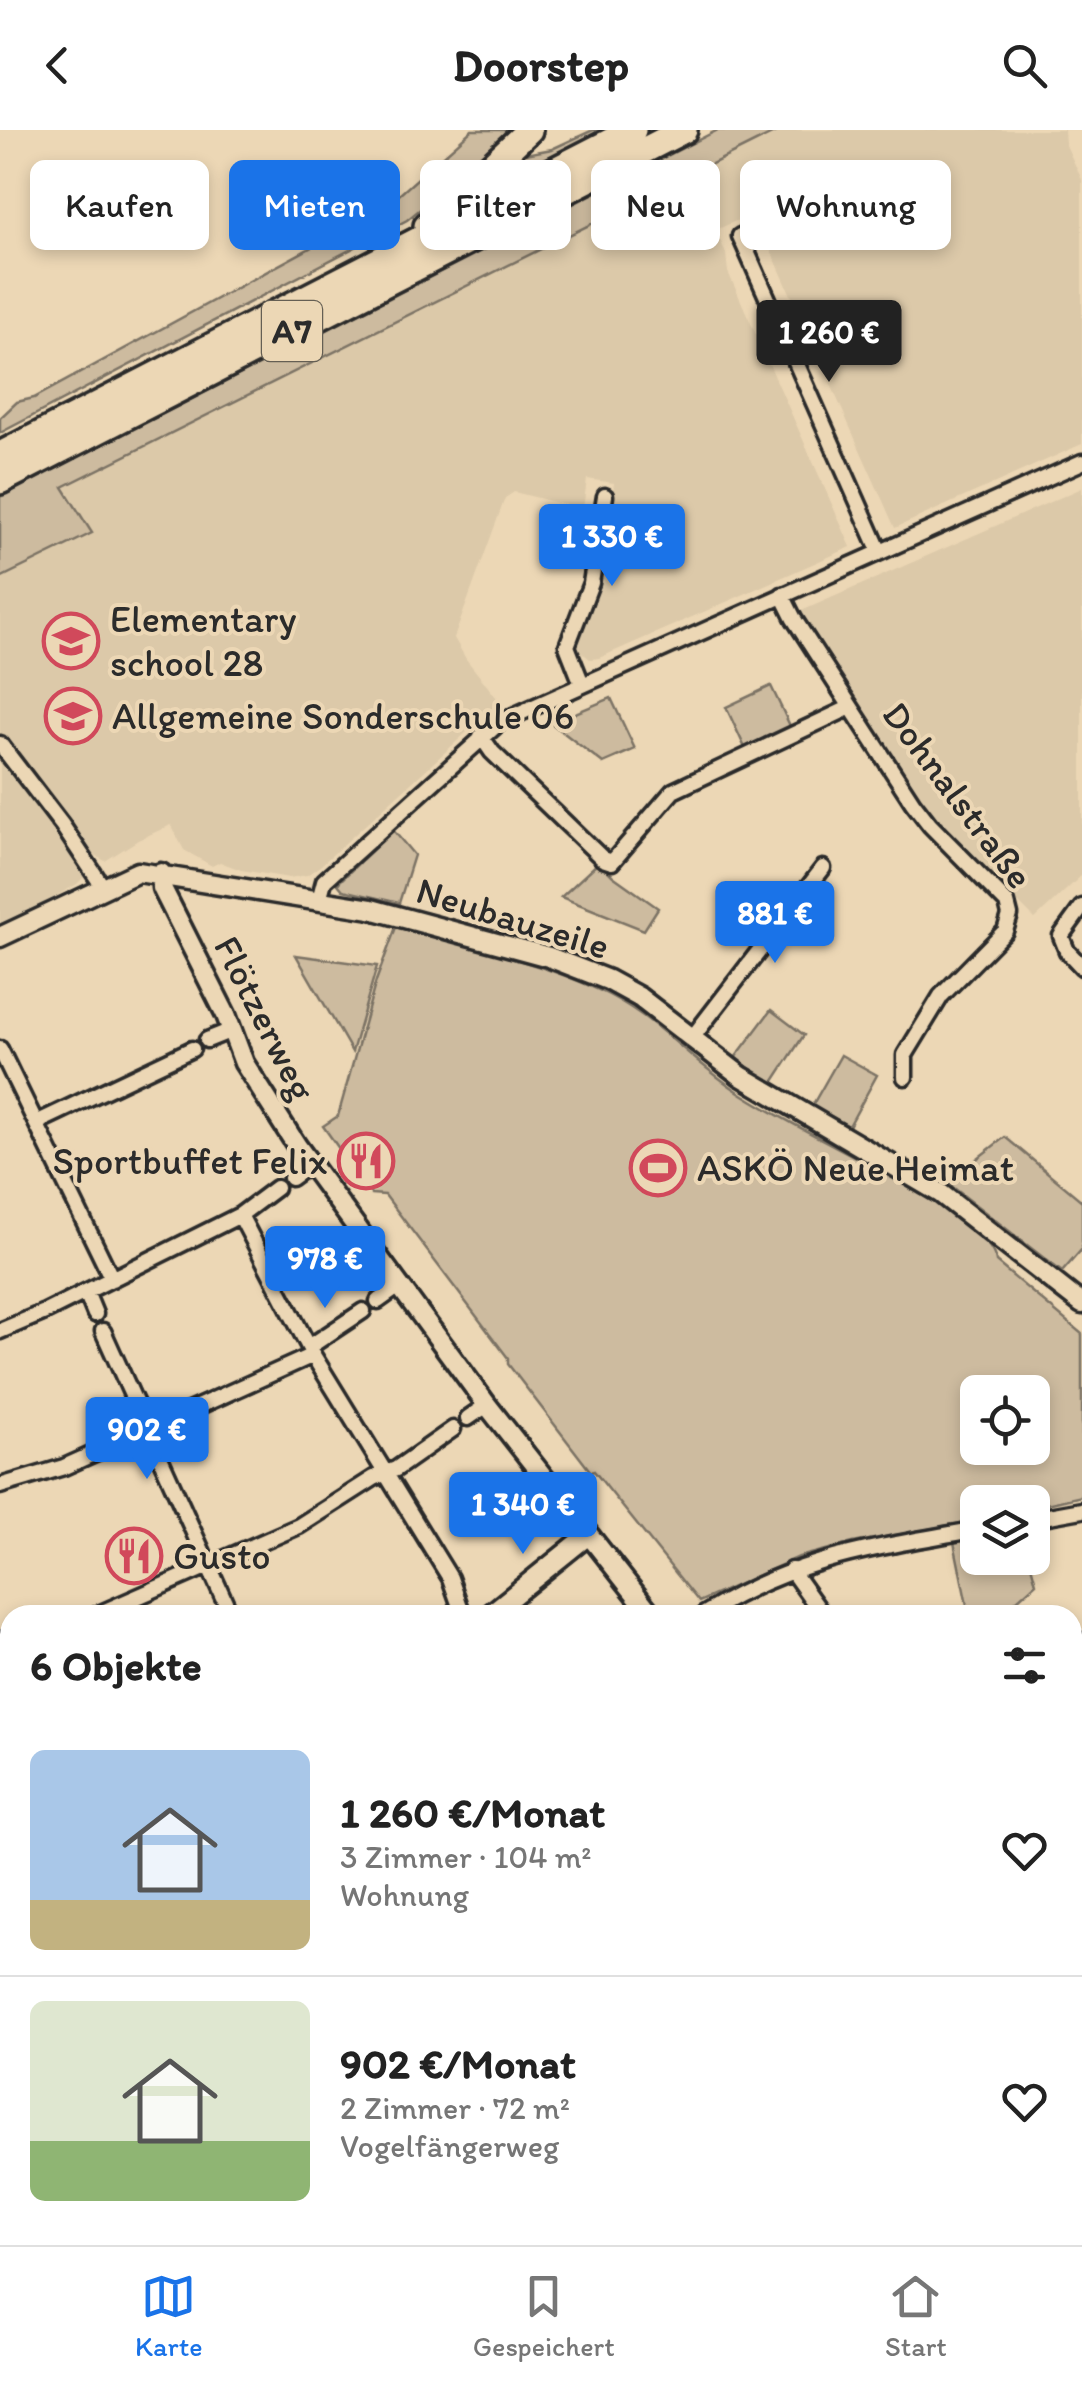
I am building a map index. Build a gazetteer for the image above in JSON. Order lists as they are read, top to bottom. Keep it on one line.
{"streets":{"highway":["A7"],"street":["Dohnalstraße","Neubauzeile","Flötzerweg"]},"crossings":[["Neubauzeile","Flötzerweg"]],"places":{"school or university":["Elementary school 28","Allgemeine Sonderschule 06"],"restaurant":["Sportbuffet Felix","Gusto"],"sports":["ASKÖ Neue Heimat"]},"page":{"header":"Doorstep","chip":["Kaufen","Mieten","Filter","Neu","Wohnung"],"price":["1 260 €","1 330 €","881 €","978 €","902 €","1 340 €"],"heading":"6 Objekte","list":[{"name":"1 260 €/Monat","note":"3 Zimmer · 104 m² · Wohnung"},{"name":"902 €/Monat","note":"2 Zimmer · 72 m² · Vogelfängerweg"}],"tabs":["Karte","Gespeichert","Start"]}}
